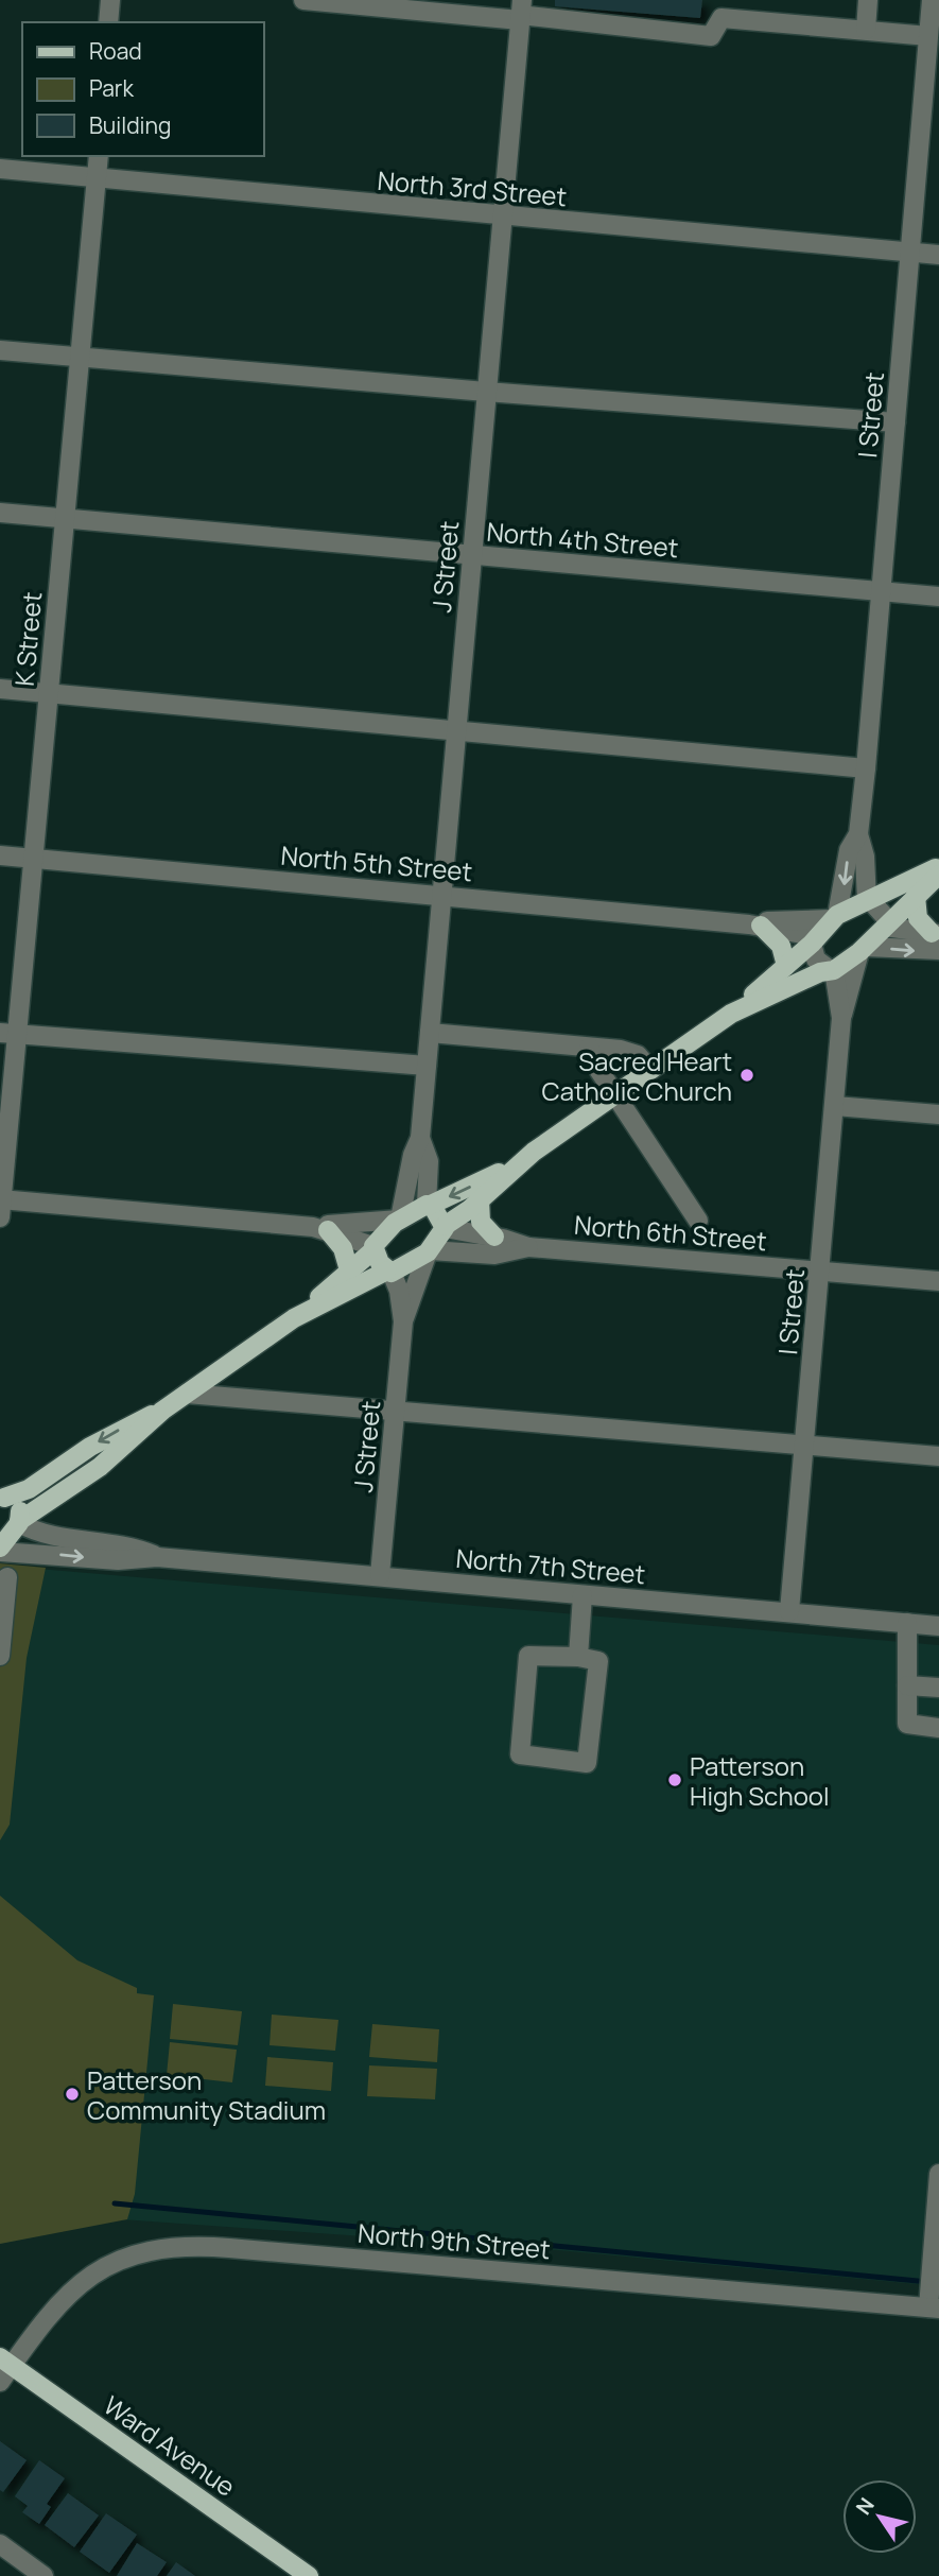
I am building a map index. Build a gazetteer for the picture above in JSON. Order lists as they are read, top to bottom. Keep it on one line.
{"streets":{"main road":["Ward Avenue"],"street":["North 3rd Street","I Street","North 4th Street","J Street","K Street","North 5th Street","North 6th Street","North 7th Street","North 9th Street"]},"crossings":[["North 3rd Street","I Street"],["North 3rd Street","J Street"],["North 3rd Street","K Street"],["I Street","North 4th Street"],["I Street","North 5th Street"],["I Street","North 6th Street"],["I Street","North 7th Street"],["North 4th Street","J Street"],["North 4th Street","K Street"],["J Street","North 5th Street"],["J Street","North 7th Street"],["K Street","North 5th Street"],["North 9th Street","Ward Avenue"]],"places":["Sacred Heart Catholic Church","Patterson High School","Patterson Community Stadium"],"legend":["Road","Park","Building"],"north":"top left"}
